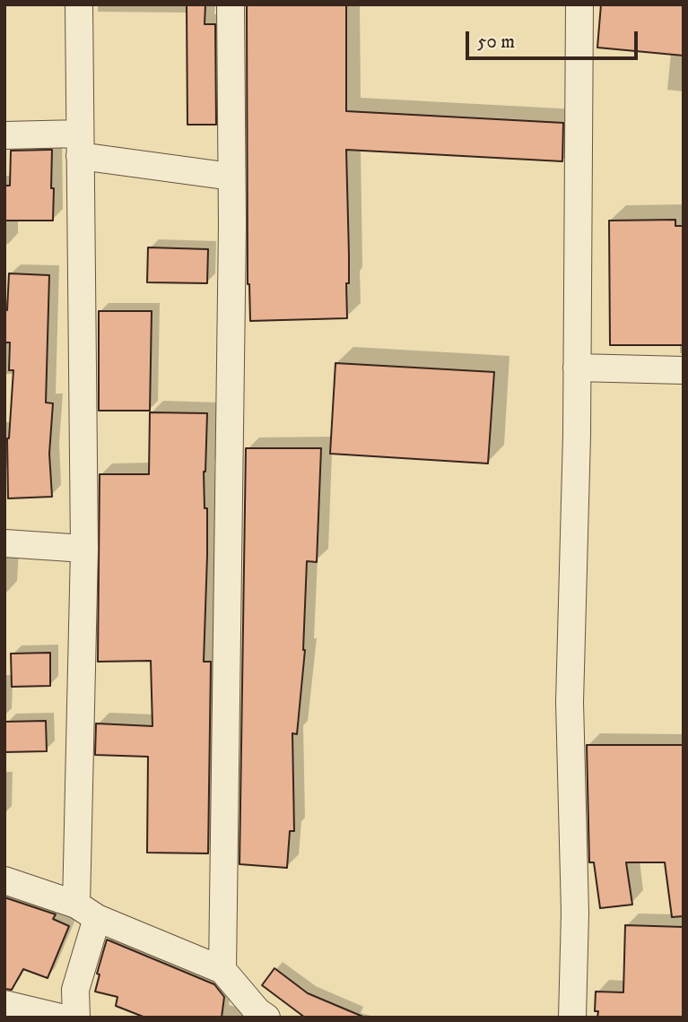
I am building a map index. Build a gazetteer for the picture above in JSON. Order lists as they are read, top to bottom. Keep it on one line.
{"scale_bar":"50 m"}
